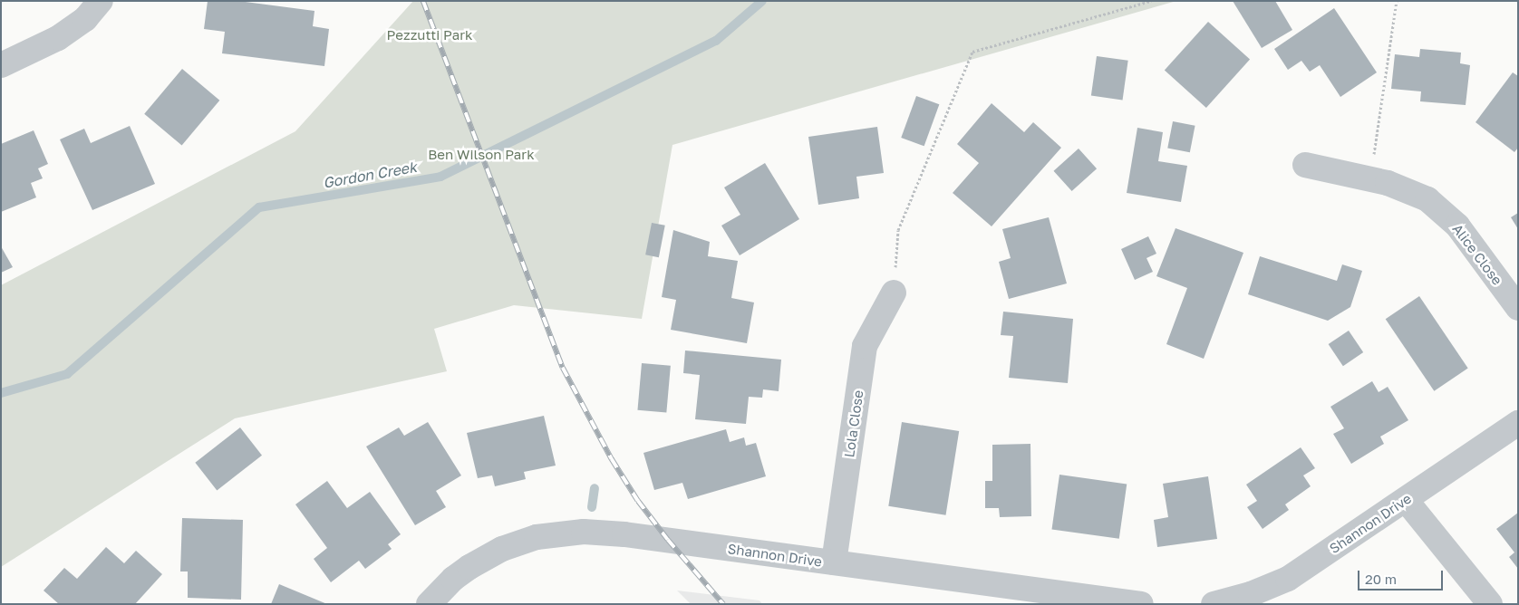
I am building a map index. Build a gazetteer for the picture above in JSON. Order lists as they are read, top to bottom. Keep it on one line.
{"streets":{"street":["Alice Close","Lola Close","Shannon Drive"]},"crossings":[["Lola Close","Shannon Drive"]],"water":["Gordon Creek"],"parks":["Pezzutti Park","Ben Wilson Park"],"scale_bar":"20 m"}
